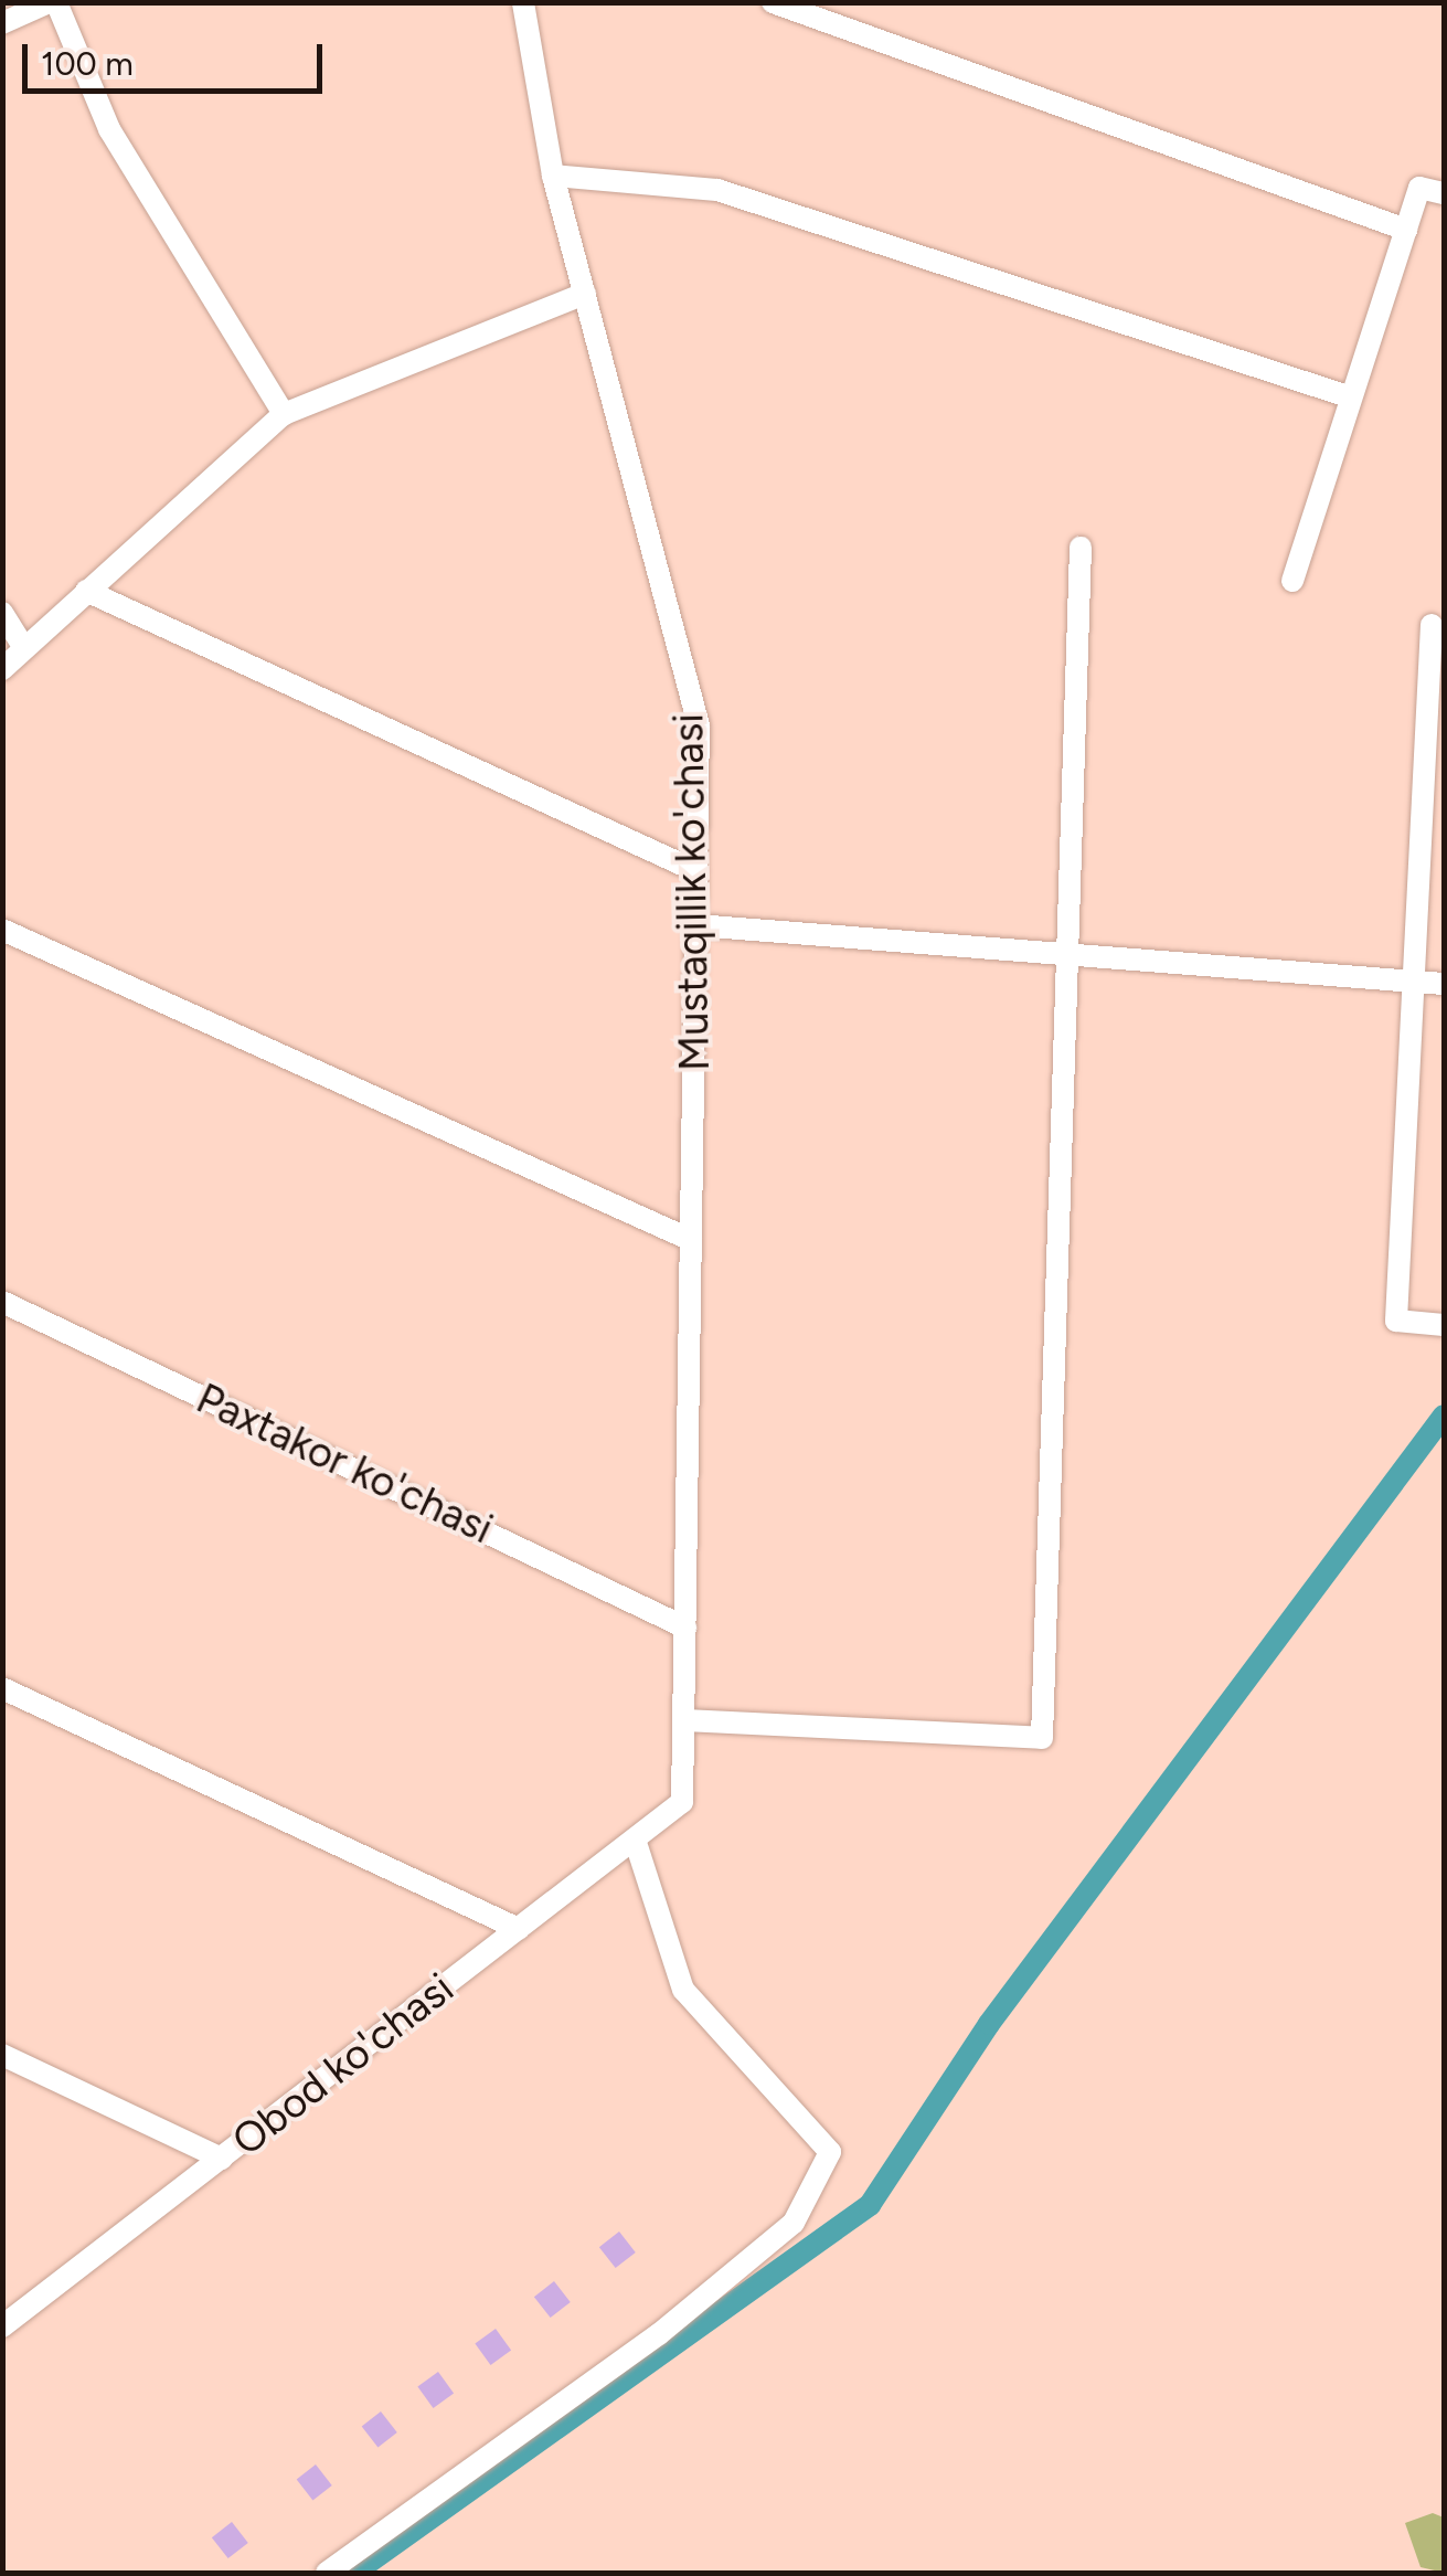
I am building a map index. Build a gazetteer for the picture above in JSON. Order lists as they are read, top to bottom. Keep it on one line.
{"streets":{"street":["Mustaqillik ko'chasi","Paxtakor ko'chasi","Obod ko'chasi"]},"crossings":[["Mustaqillik ko'chasi","Paxtakor ko'chasi"],["Mustaqillik ko'chasi","Obod ko'chasi"]],"scale_bar":"100 m"}
